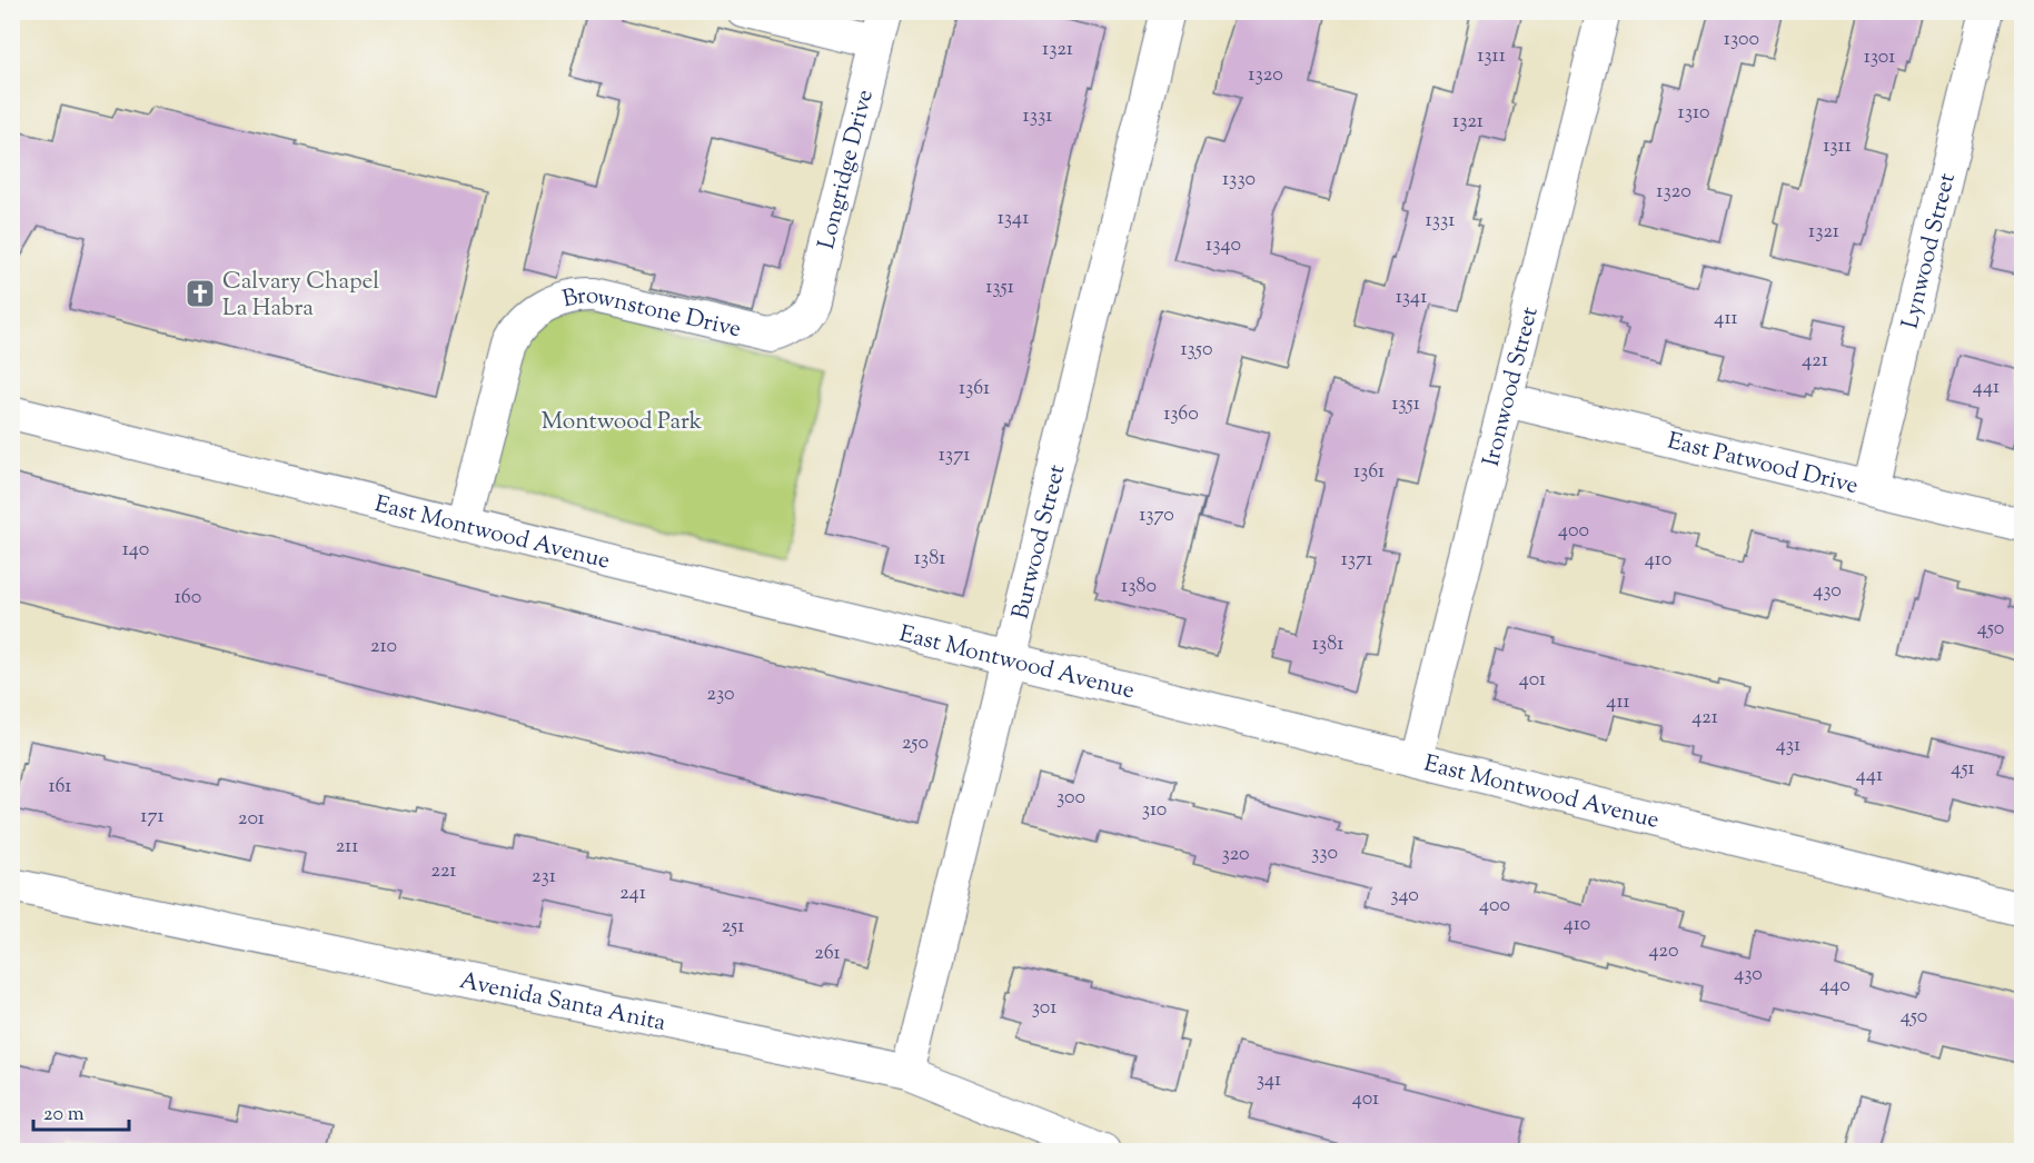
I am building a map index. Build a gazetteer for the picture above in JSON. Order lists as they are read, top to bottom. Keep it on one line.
{"streets":{"street":["Longridge Drive","Lynwood Street","Brownstone Drive","Ironwood Street","East Patwood Drive","East Montwood Avenue","Burwood Street","Avenida Santa Anita"]},"crossings":[["Longridge Drive","Brownstone Drive"],["Lynwood Street","East Patwood Drive"],["Brownstone Drive","East Montwood Avenue"],["Ironwood Street","East Patwood Drive"],["Ironwood Street","East Montwood Avenue"],["East Montwood Avenue","Burwood Street"],["Burwood Street","Avenida Santa Anita"]],"parks":["Montwood Park"],"places":{"church":["Calvary Chapel La Habra"]},"house_numbers":["1300","1321","1311","1301","1320","1310","1331","1321","1311","1330","1320","1341","1331","1321","1340","1351","1341","411","1350","421","441","1361","1351","1360","1371","1361","1370","400","140","1381","1371","410","1380","430","160","450","1381","210","401","230","411","421","250","431","451","441","161","300","310","171","201","211","330","320","221","231","241","340","400","410","251","420","261","430","440","301","450","341","401"],"scale_bar":"20 m"}
